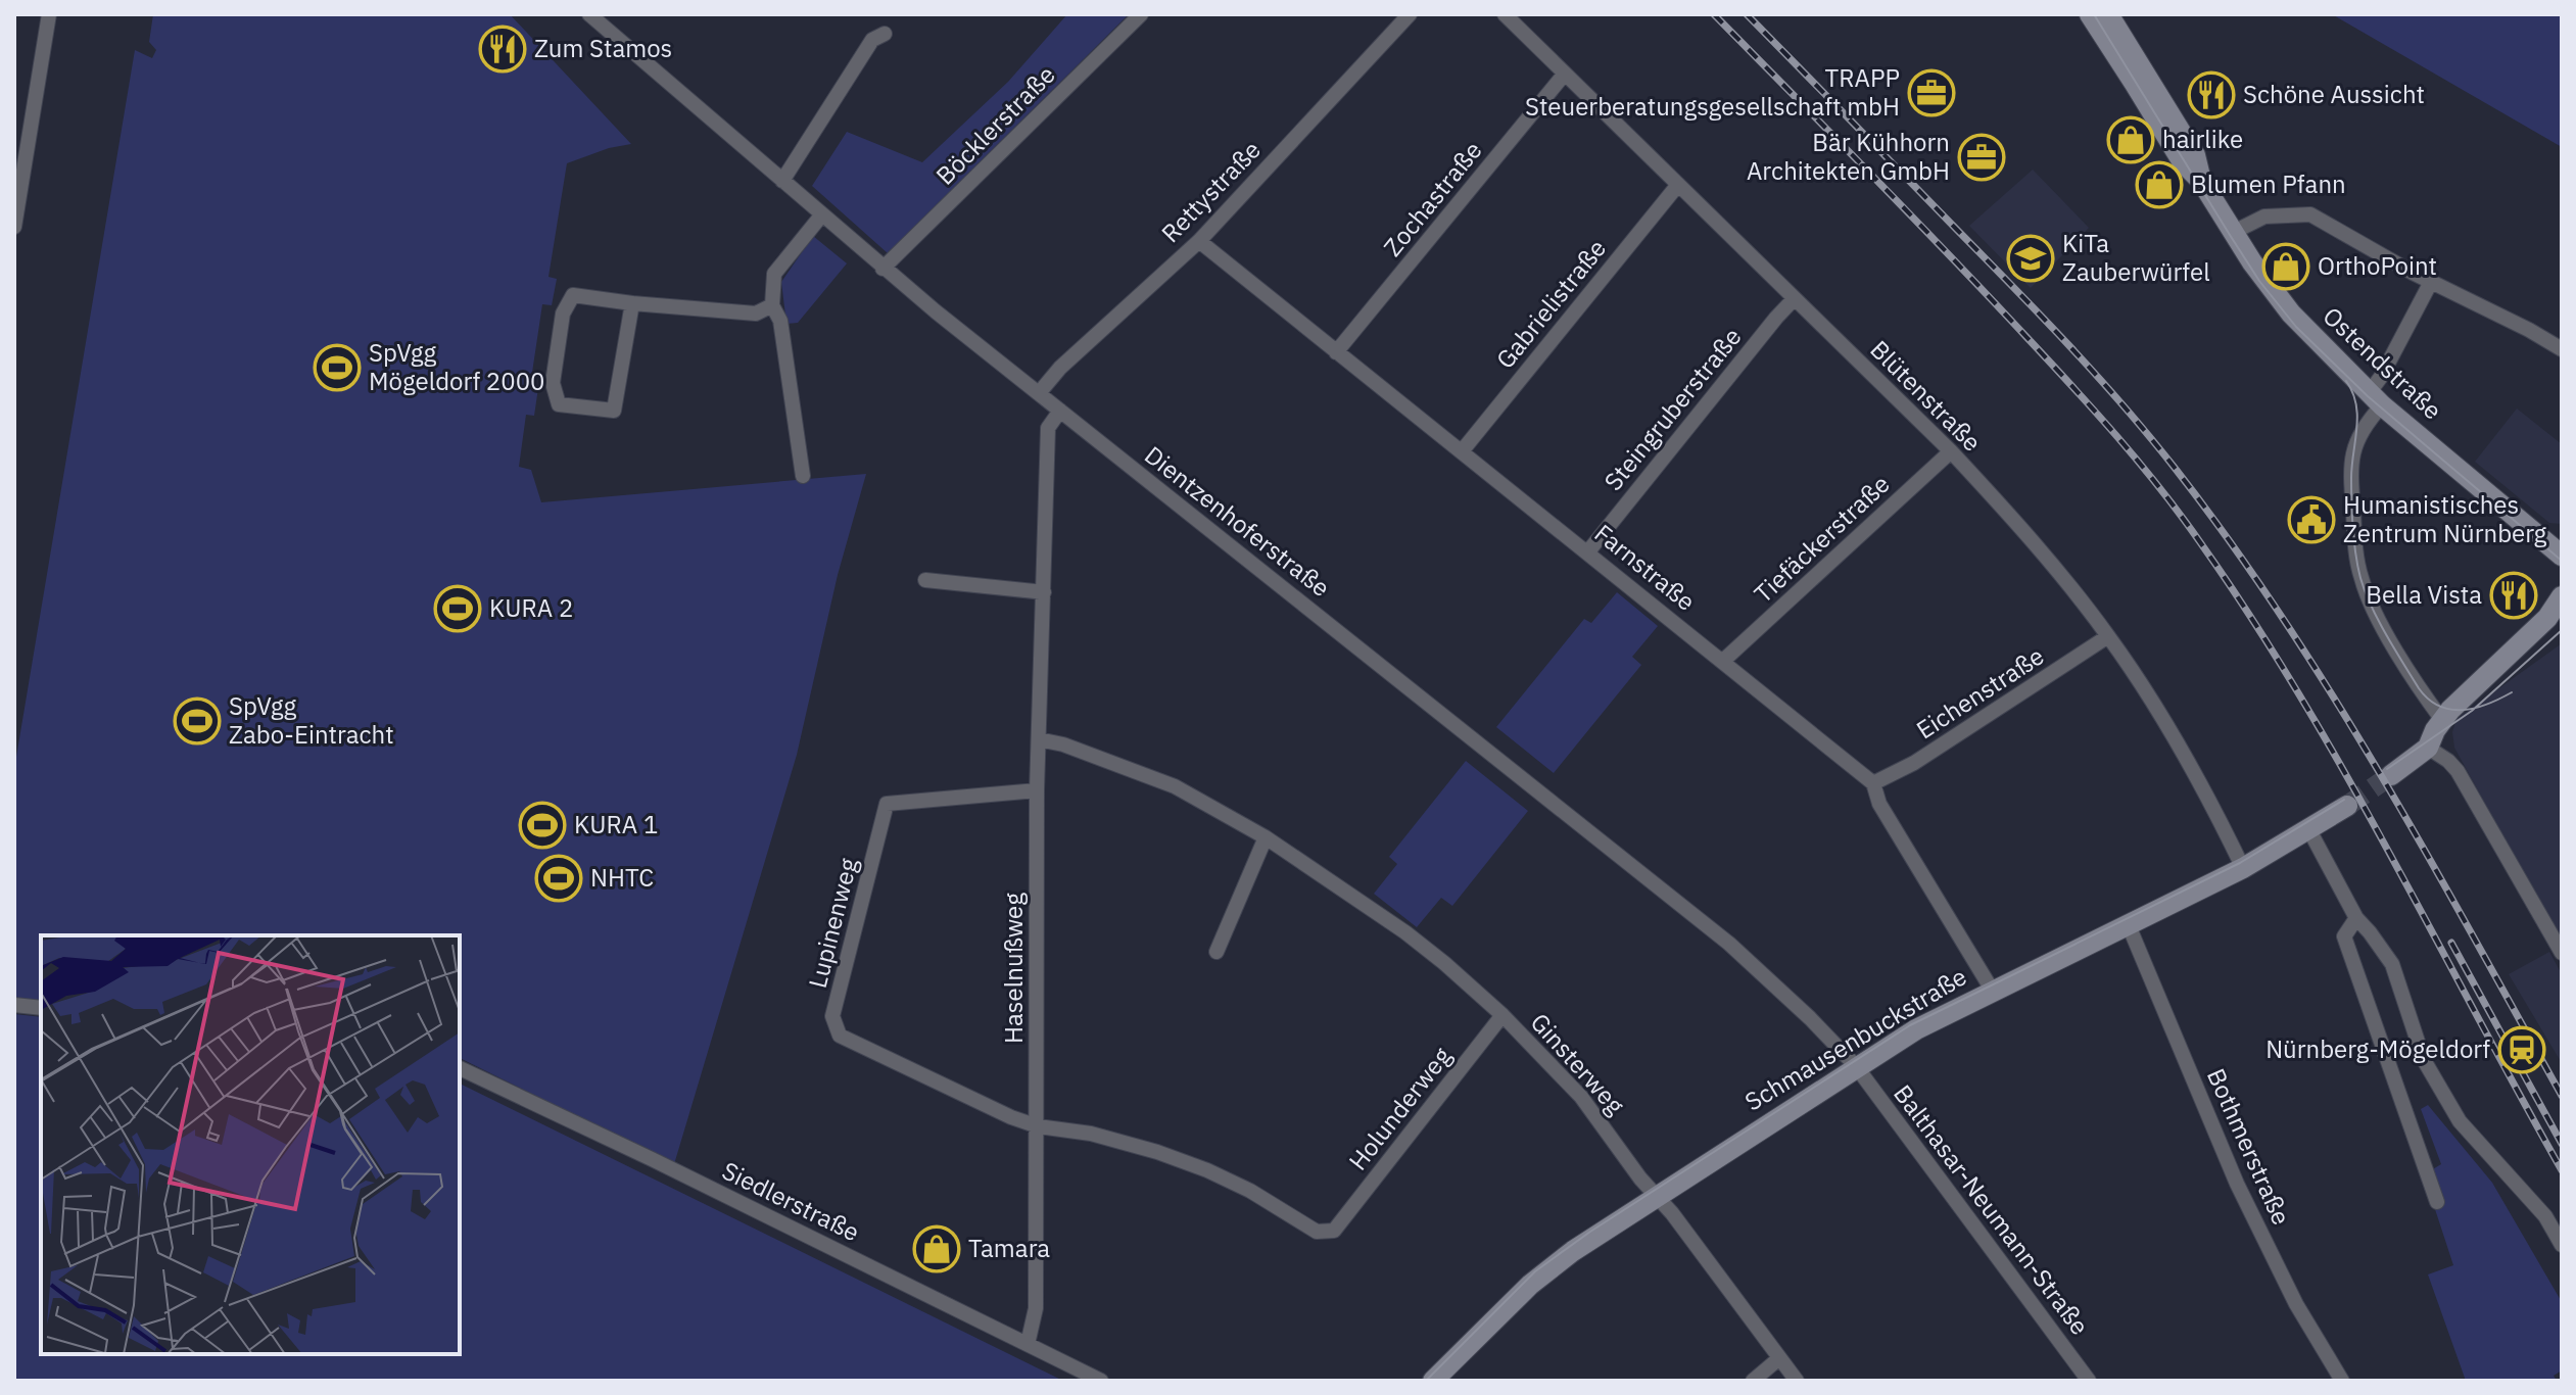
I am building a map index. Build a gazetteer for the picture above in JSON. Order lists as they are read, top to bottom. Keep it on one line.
{"streets":{"street":["Böcklerstraße","Rettystraße","Zochastraße","Gabrielistraße","Ostendstraße","Blütenstraße","Steingruberstraße","Dientzenhoferstraße","Tiefäckerstraße","Farnstraße","Eichenstraße","Lupinenweg","Haselnußweg","Schmausenbuckstraße","Ginsterweg","Holunderweg","Bothmerstraße","Siedlerstraße","Balthasar-Neumann-Straße"]},"crossings":[["Böcklerstraße","Dientzenhoferstraße"],["Rettystraße","Dientzenhoferstraße"],["Rettystraße","Farnstraße"],["Zochastraße","Blütenstraße"],["Zochastraße","Farnstraße"],["Gabrielistraße","Blütenstraße"],["Gabrielistraße","Farnstraße"],["Blütenstraße","Steingruberstraße"],["Blütenstraße","Tiefäckerstraße"],["Blütenstraße","Eichenstraße"],["Blütenstraße","Schmausenbuckstraße"],["Steingruberstraße","Farnstraße"],["Dientzenhoferstraße","Haselnußweg"],["Dientzenhoferstraße","Schmausenbuckstraße"],["Dientzenhoferstraße","Balthasar-Neumann-Straße"],["Tiefäckerstraße","Farnstraße"],["Farnstraße","Eichenstraße"],["Farnstraße","Schmausenbuckstraße"],["Lupinenweg","Haselnußweg"],["Lupinenweg","Holunderweg"],["Haselnußweg","Ginsterweg"],["Haselnußweg","Holunderweg"],["Haselnußweg","Siedlerstraße"],["Schmausenbuckstraße","Ginsterweg"],["Schmausenbuckstraße","Bothmerstraße"],["Schmausenbuckstraße","Balthasar-Neumann-Straße"],["Ginsterweg","Holunderweg"]],"places":{"restaurant":["Zum Stamos","Schöne Aussicht","Bella Vista"],"office":["TRAPP Steuerberatungsgesellschaft mbH","Bär Kühhorn Architekten GmbH"],"shop":["hairlike","Blumen Pfann","OrthoPoint","Tamara"],"school or university":["KiTa Zauberwürfel"],"sports":["SpVgg Mögeldorf 2000","KURA 2","SpVgg Zabo-Eintracht","KURA 1","NHTC"],"public building":["Humanistisches Zentrum Nürnberg"],"station":["Nürnberg-Mögeldorf"]}}
